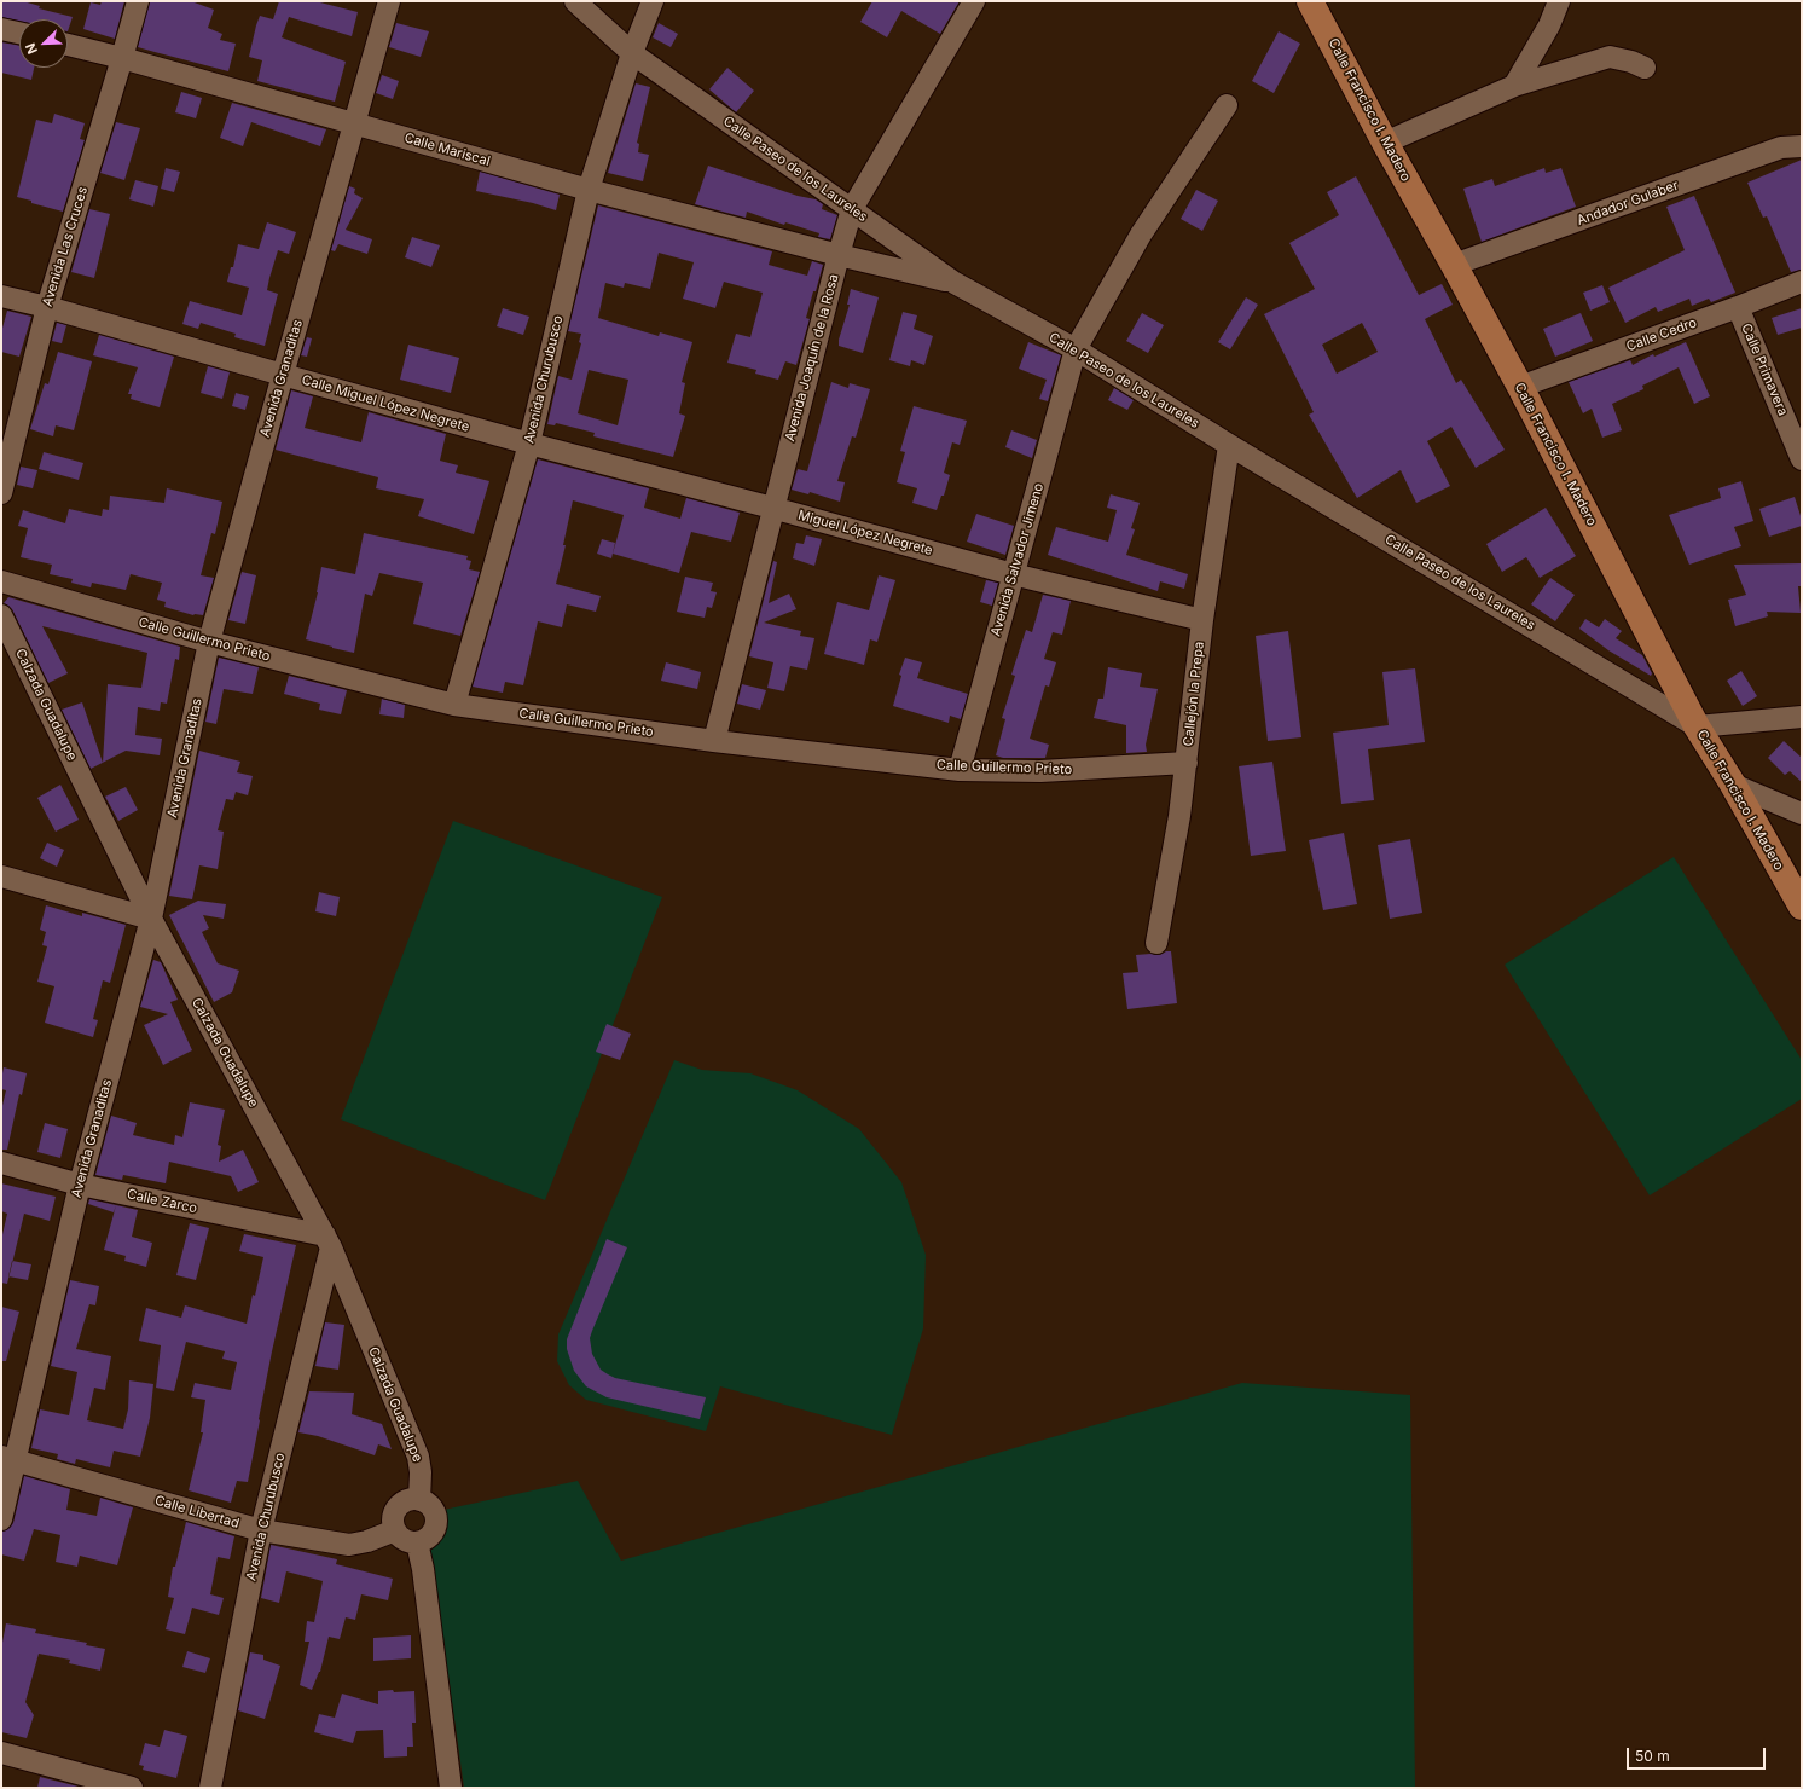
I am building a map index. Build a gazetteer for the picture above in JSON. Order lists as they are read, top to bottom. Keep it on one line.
{"streets":{"main road":["Calle Francisco I. Madero"],"street":["Calle Mariscal","Calle Paseo de los Laureles","Andador Gulaber","Avenida Las Cruces","Calle Cedro","Avenida Joaquín de la Rosa","Calle Primavera","Avenida Granaditas","Avenida Churubusco","Calle Miguel López Negrete","Miguel López Negrete","Avenida Salvador Jimeno","Calle Guillermo Prieto","Callejón la Prepa","Calzada Guadalupe","Calle Zarco","Calle Libertad"]},"crossings":[["Calle Francisco I. Madero","Calle Paseo de los Laureles"],["Calle Francisco I. Madero","Andador Gulaber"],["Calle Francisco I. Madero","Calle Cedro"],["Calle Mariscal","Calle Paseo de los Laureles"],["Calle Mariscal","Avenida Las Cruces"],["Calle Mariscal","Avenida Joaquín de la Rosa"],["Calle Mariscal","Avenida Granaditas"],["Calle Mariscal","Avenida Churubusco"],["Calle Paseo de los Laureles","Avenida Joaquín de la Rosa"],["Calle Paseo de los Laureles","Avenida Churubusco"],["Calle Paseo de los Laureles","Avenida Salvador Jimeno"],["Calle Paseo de los Laureles","Callejón la Prepa"],["Avenida Las Cruces","Calle Miguel López Negrete"],["Calle Cedro","Calle Primavera"],["Avenida Joaquín de la Rosa","Miguel López Negrete"],["Avenida Joaquín de la Rosa","Calle Guillermo Prieto"],["Avenida Granaditas","Calle Miguel López Negrete"],["Avenida Granaditas","Calle Guillermo Prieto"],["Avenida Granaditas","Calzada Guadalupe"],["Avenida Granaditas","Calle Zarco"],["Avenida Granaditas","Calle Libertad"],["Avenida Churubusco","Calle Miguel López Negrete"],["Avenida Churubusco","Miguel López Negrete"],["Avenida Churubusco","Calle Guillermo Prieto"],["Avenida Churubusco","Calzada Guadalupe"],["Avenida Churubusco","Calle Zarco"],["Avenida Churubusco","Calle Libertad"],["Calle Miguel López Negrete","Miguel López Negrete"],["Miguel López Negrete","Avenida Salvador Jimeno"],["Miguel López Negrete","Callejón la Prepa"],["Avenida Salvador Jimeno","Calle Guillermo Prieto"],["Calle Guillermo Prieto","Callejón la Prepa"],["Calzada Guadalupe","Calle Zarco"],["Calzada Guadalupe","Calle Libertad"]],"scale_bar":"50 m","north":"bottom left"}
